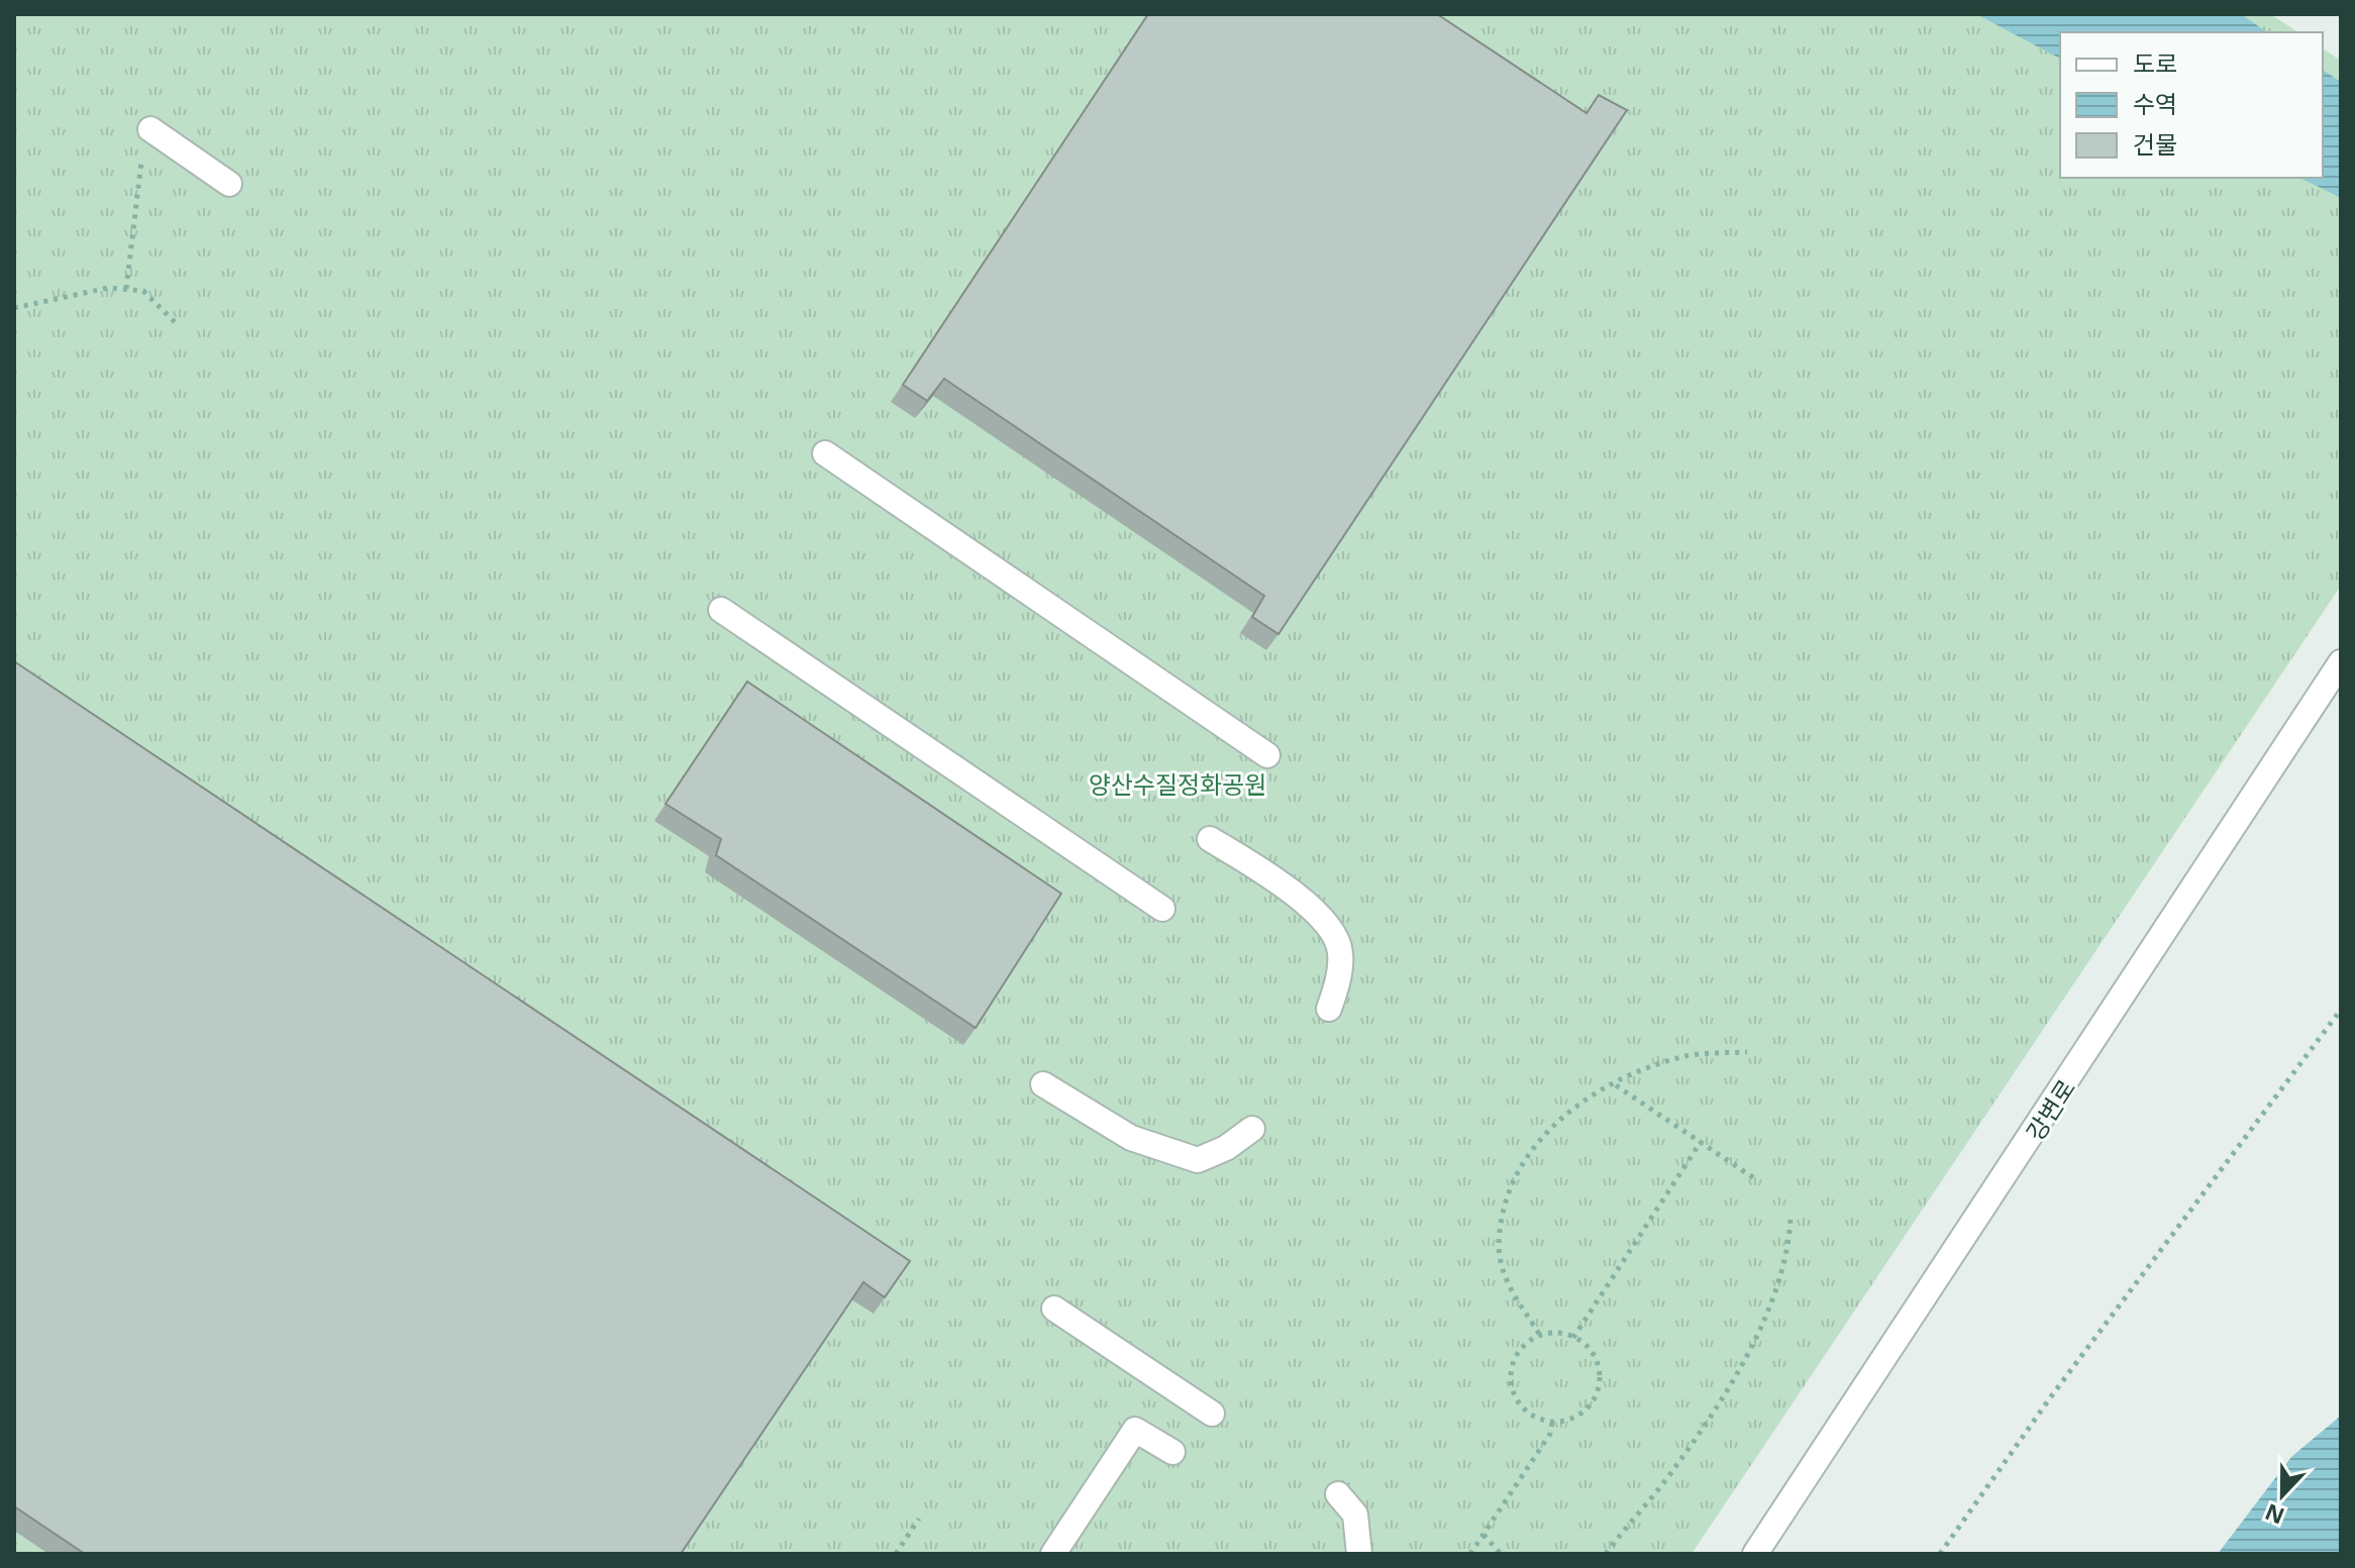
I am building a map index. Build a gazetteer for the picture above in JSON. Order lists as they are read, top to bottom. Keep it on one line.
{"streets":{"street":["강변로"]},"parks":["양산수질정화공원"],"legend":["도로","수역","건물"],"north":"bottom"}
